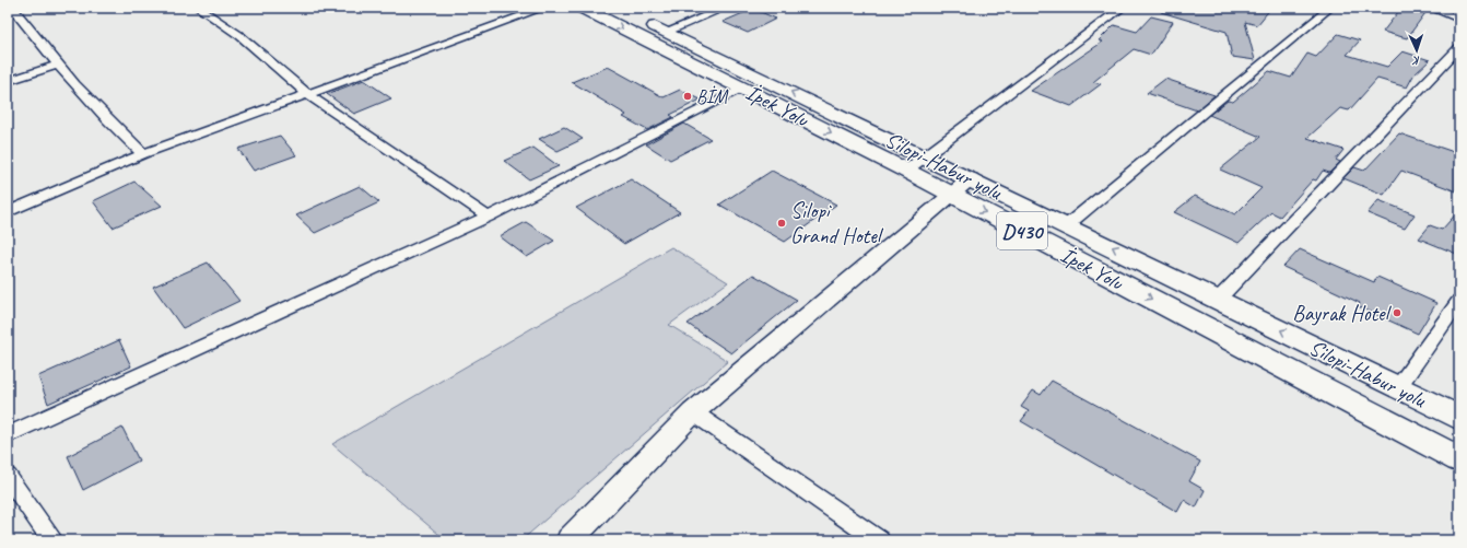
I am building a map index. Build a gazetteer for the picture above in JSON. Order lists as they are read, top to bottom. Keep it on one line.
{"streets":{"highway":["İpek Yolu","Silopi-Habur yolu","D430"]},"one_way":["İpek Yolu","Silopi-Habur yolu"],"places":["BİM","Silopi Grand Hotel","Bayrak Hotel"],"north":"bottom"}
